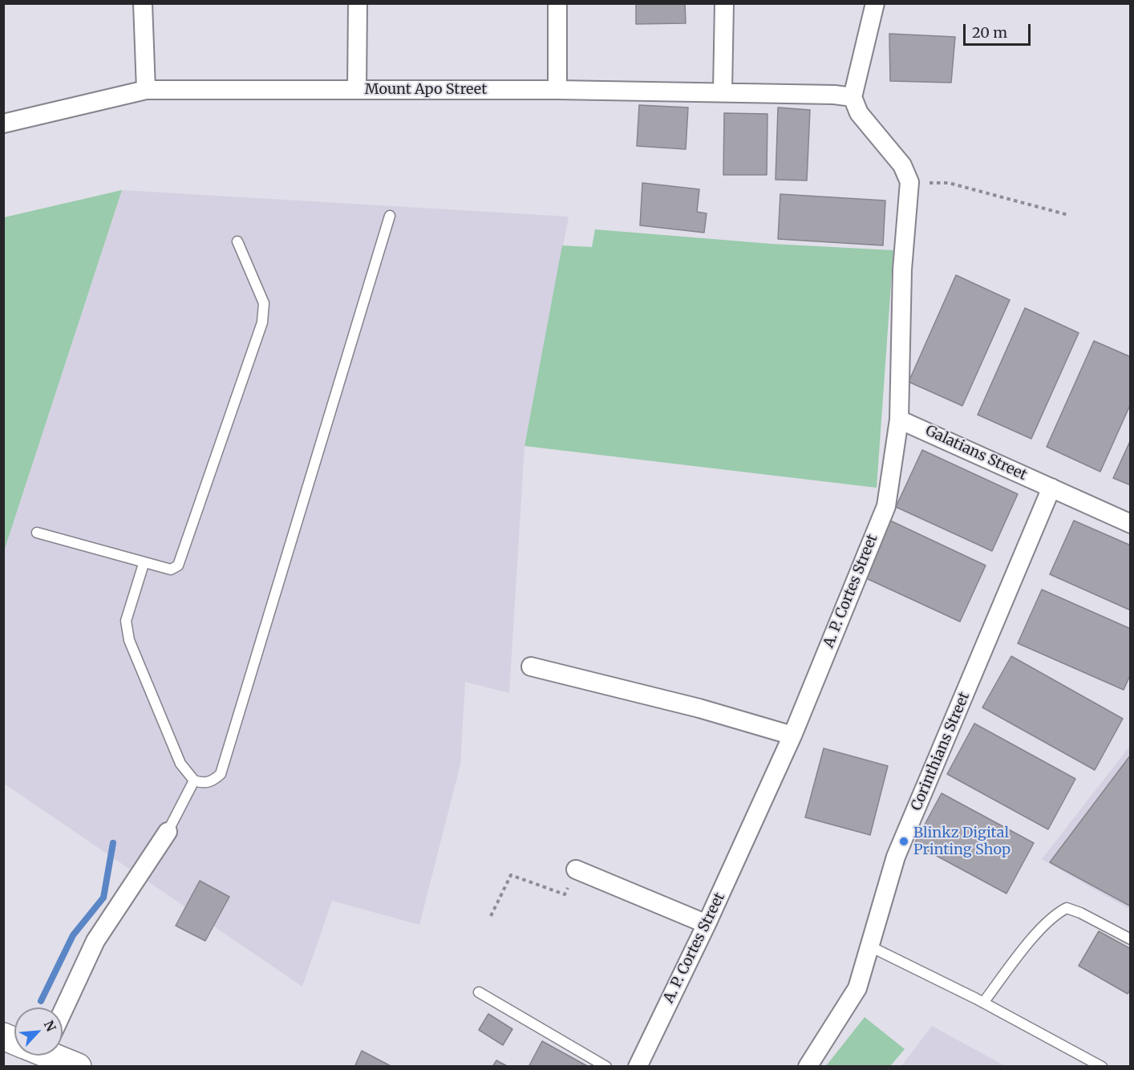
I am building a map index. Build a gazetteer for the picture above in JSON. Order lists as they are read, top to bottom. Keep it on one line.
{"streets":{"street":["Mount Apo Street","Galatians Street","A. P. Cortes Street","Corinthians Street"]},"crossings":[["Galatians Street","A. P. Cortes Street"],["Galatians Street","Corinthians Street"]],"places":["Blinkz Digital Printing Shop"],"scale_bar":"20 m","north":"top right"}
